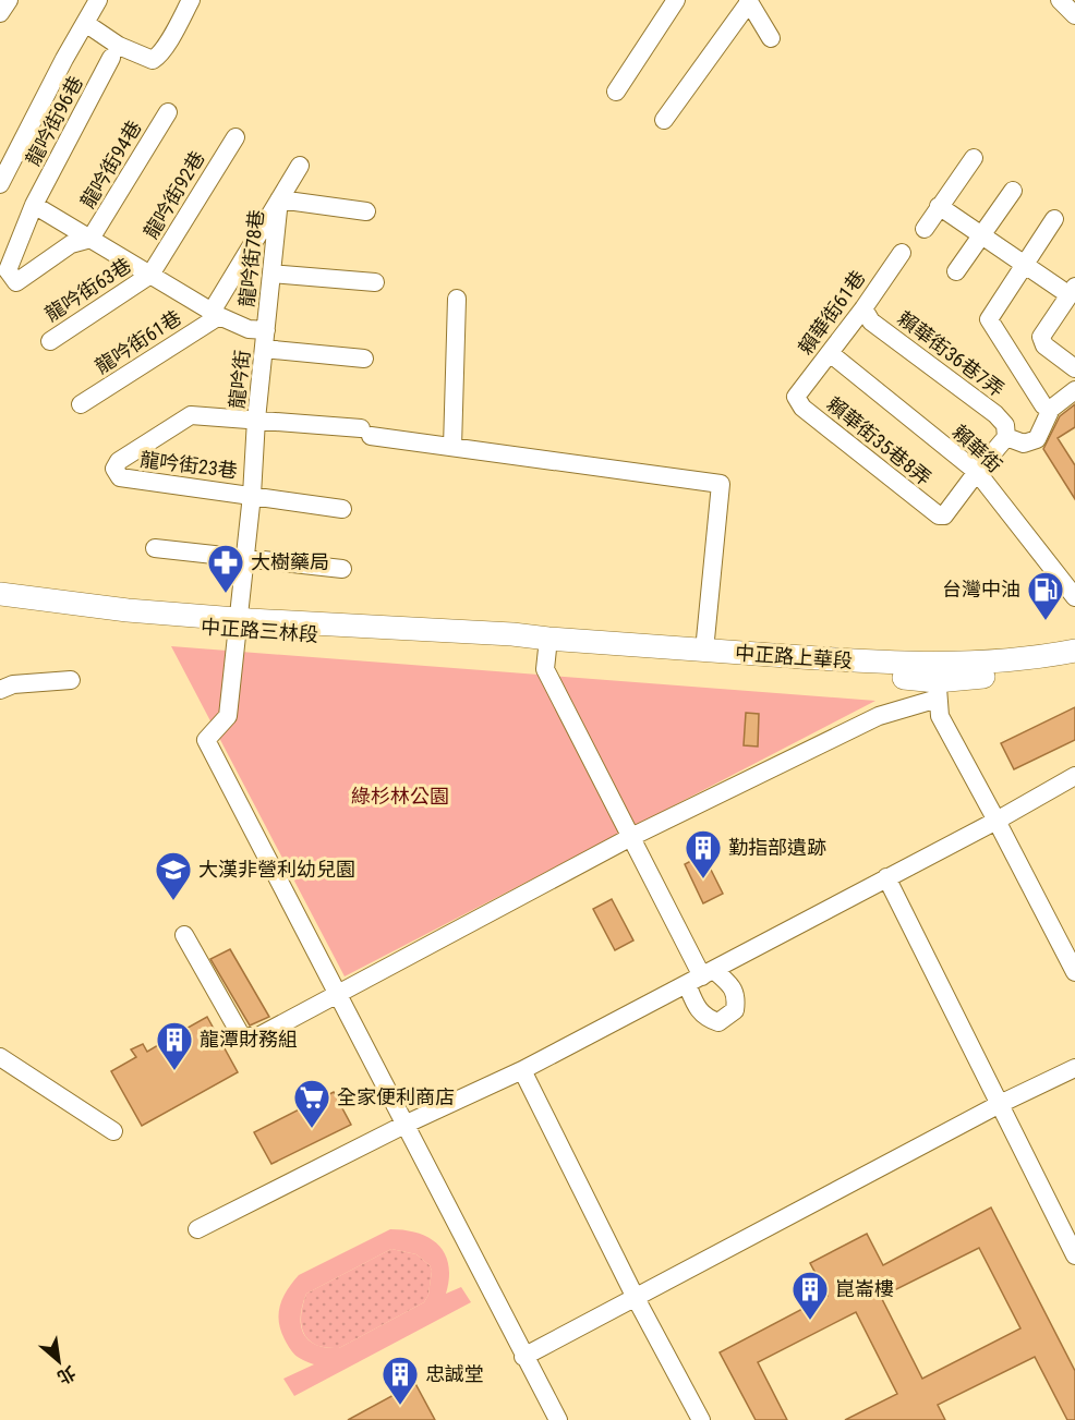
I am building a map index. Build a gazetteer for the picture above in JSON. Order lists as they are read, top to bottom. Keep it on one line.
{"streets":{"main road":["中正路三林段","中正路上華段"],"street":["龍吟街96巷","龍吟街94巷","龍吟街92巷","龍吟街78巷","龍吟街63巷","賴華街61巷","龍吟街61巷","賴華街36巷7弄","龍吟街","賴華街35巷8弄","賴華街","龍吟街23巷"]},"crossings":[["龍吟街96巷","龍吟街94巷"],["龍吟街96巷","龍吟街"],["龍吟街94巷","龍吟街"],["龍吟街92巷","龍吟街63巷"],["龍吟街92巷","龍吟街"],["龍吟街78巷","龍吟街"],["龍吟街63巷","龍吟街"],["賴華街61巷","賴華街36巷7弄"],["賴華街61巷","賴華街35巷8弄"],["賴華街61巷","賴華街"],["龍吟街61巷","龍吟街"],["龍吟街","龍吟街23巷"],["龍吟街","中正路三林段"],["賴華街35巷8弄","賴華街"],["中正路三林段","中正路上華段"]],"parks":["綠杉林公園"],"places":{"pharmacy":["大樹藥局"],"fuel station":["台灣中油"],"building":["勤指部遺跡","龍潭財務組","崑崙樓","忠誠堂"],"school or university":["大漢非營利幼兒園"],"supermarket":["全家便利商店"]},"north":"bottom right"}
